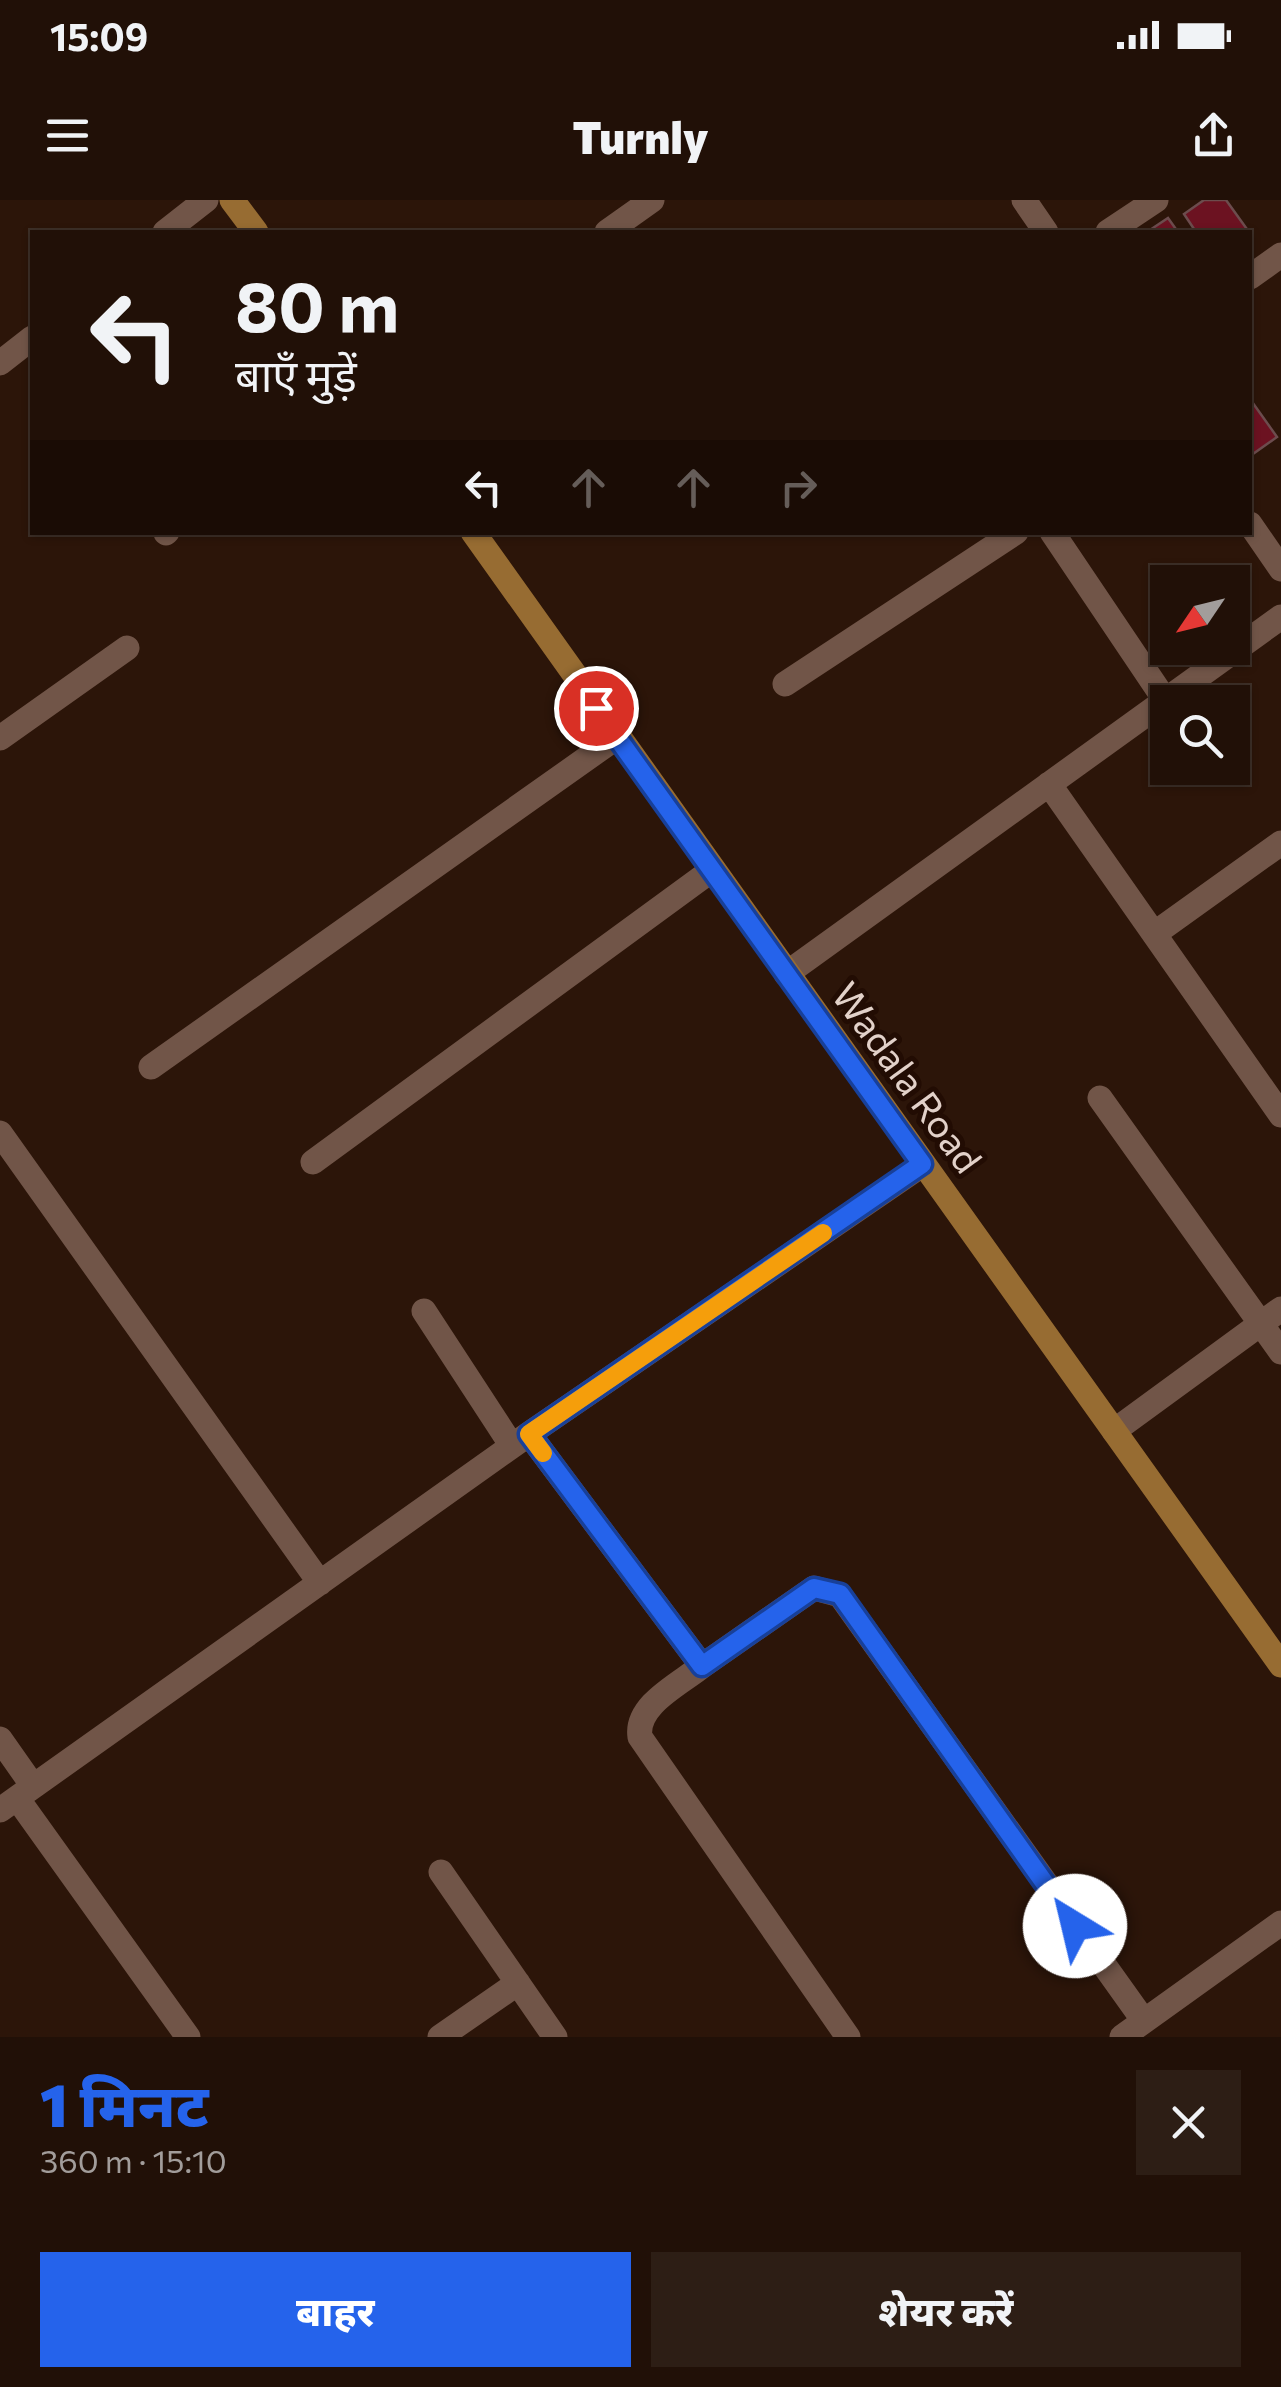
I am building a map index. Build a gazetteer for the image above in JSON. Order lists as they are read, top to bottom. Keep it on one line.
{"streets":{"street":["Wadala Road"]},"north":"bottom left","page":{"status":"15:09","header":"Turnly","turn":["80 m","बाएँ मुड़ें"],"heading":["1 मिनट","360 m · 15:10"],"buttons":["बाहर","शेयर करें"]}}
